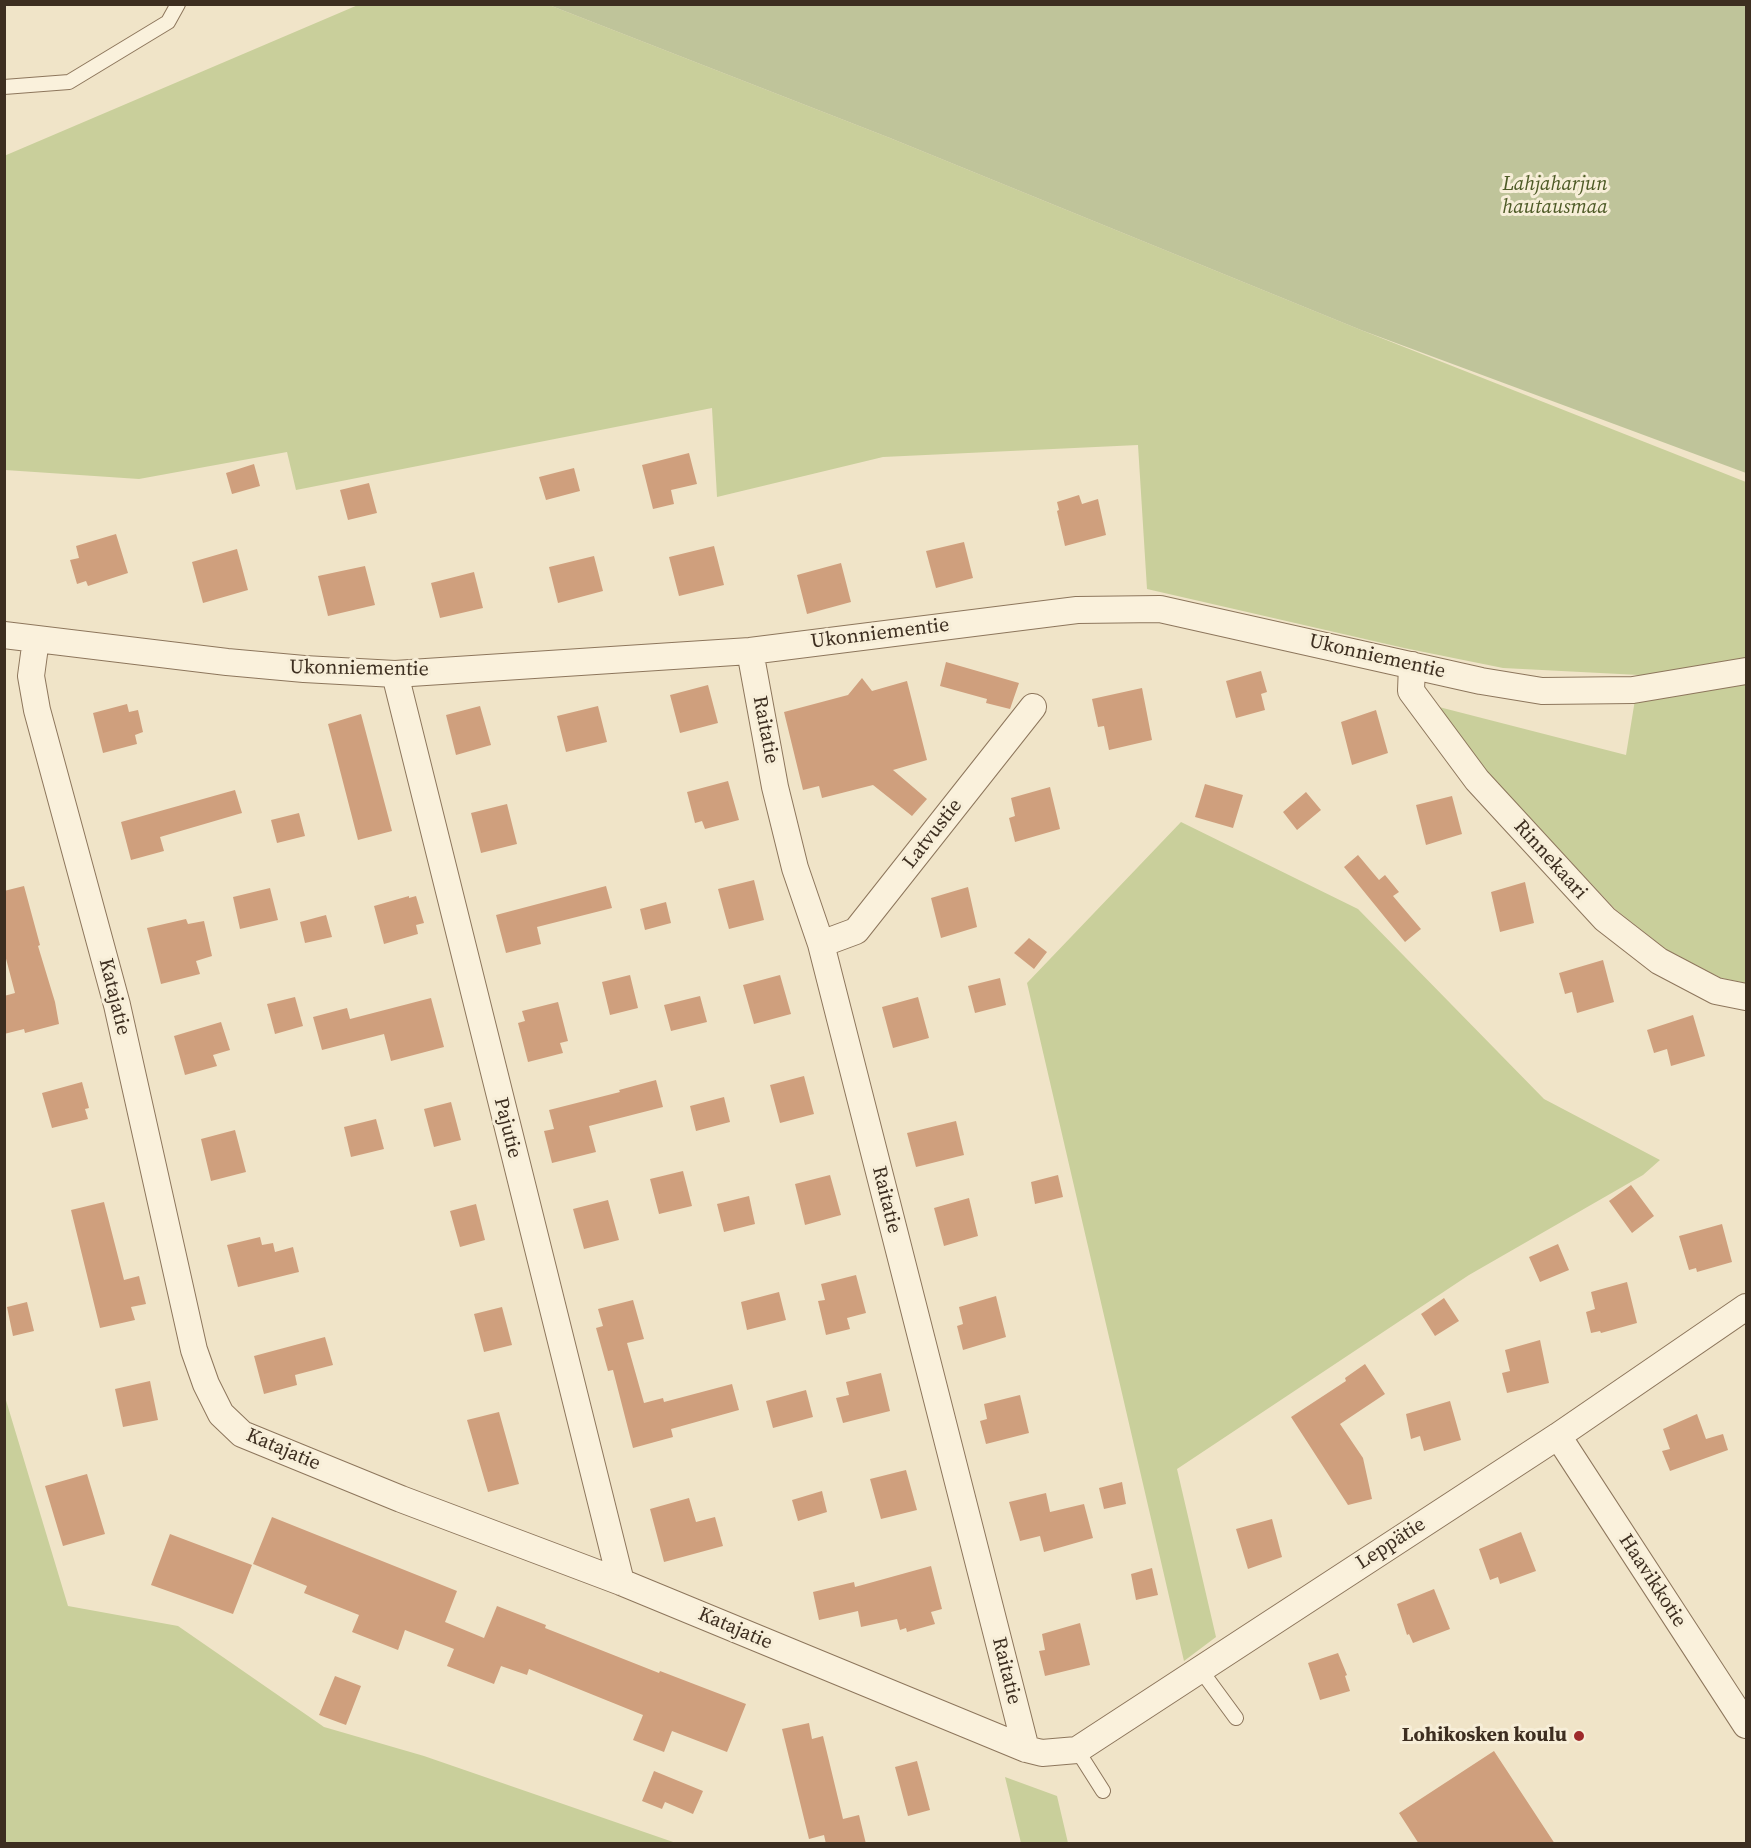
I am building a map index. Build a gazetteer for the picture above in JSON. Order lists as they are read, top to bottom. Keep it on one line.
{"streets":{"street":["Ukonniementie","Raitatie","Latvustie","Rinnekaari","Katajatie","Pajutie","Leppätie","Haavikkotie"]},"crossings":[["Ukonniementie","Raitatie"],["Ukonniementie","Rinnekaari"],["Ukonniementie","Katajatie"],["Ukonniementie","Pajutie"],["Raitatie","Latvustie"],["Raitatie","Katajatie"],["Raitatie","Leppätie"],["Katajatie","Pajutie"],["Katajatie","Leppätie"],["Leppätie","Haavikkotie"]],"parks":["Lahjaharjun hautausmaa"],"places":["Lohikosken koulu"]}
